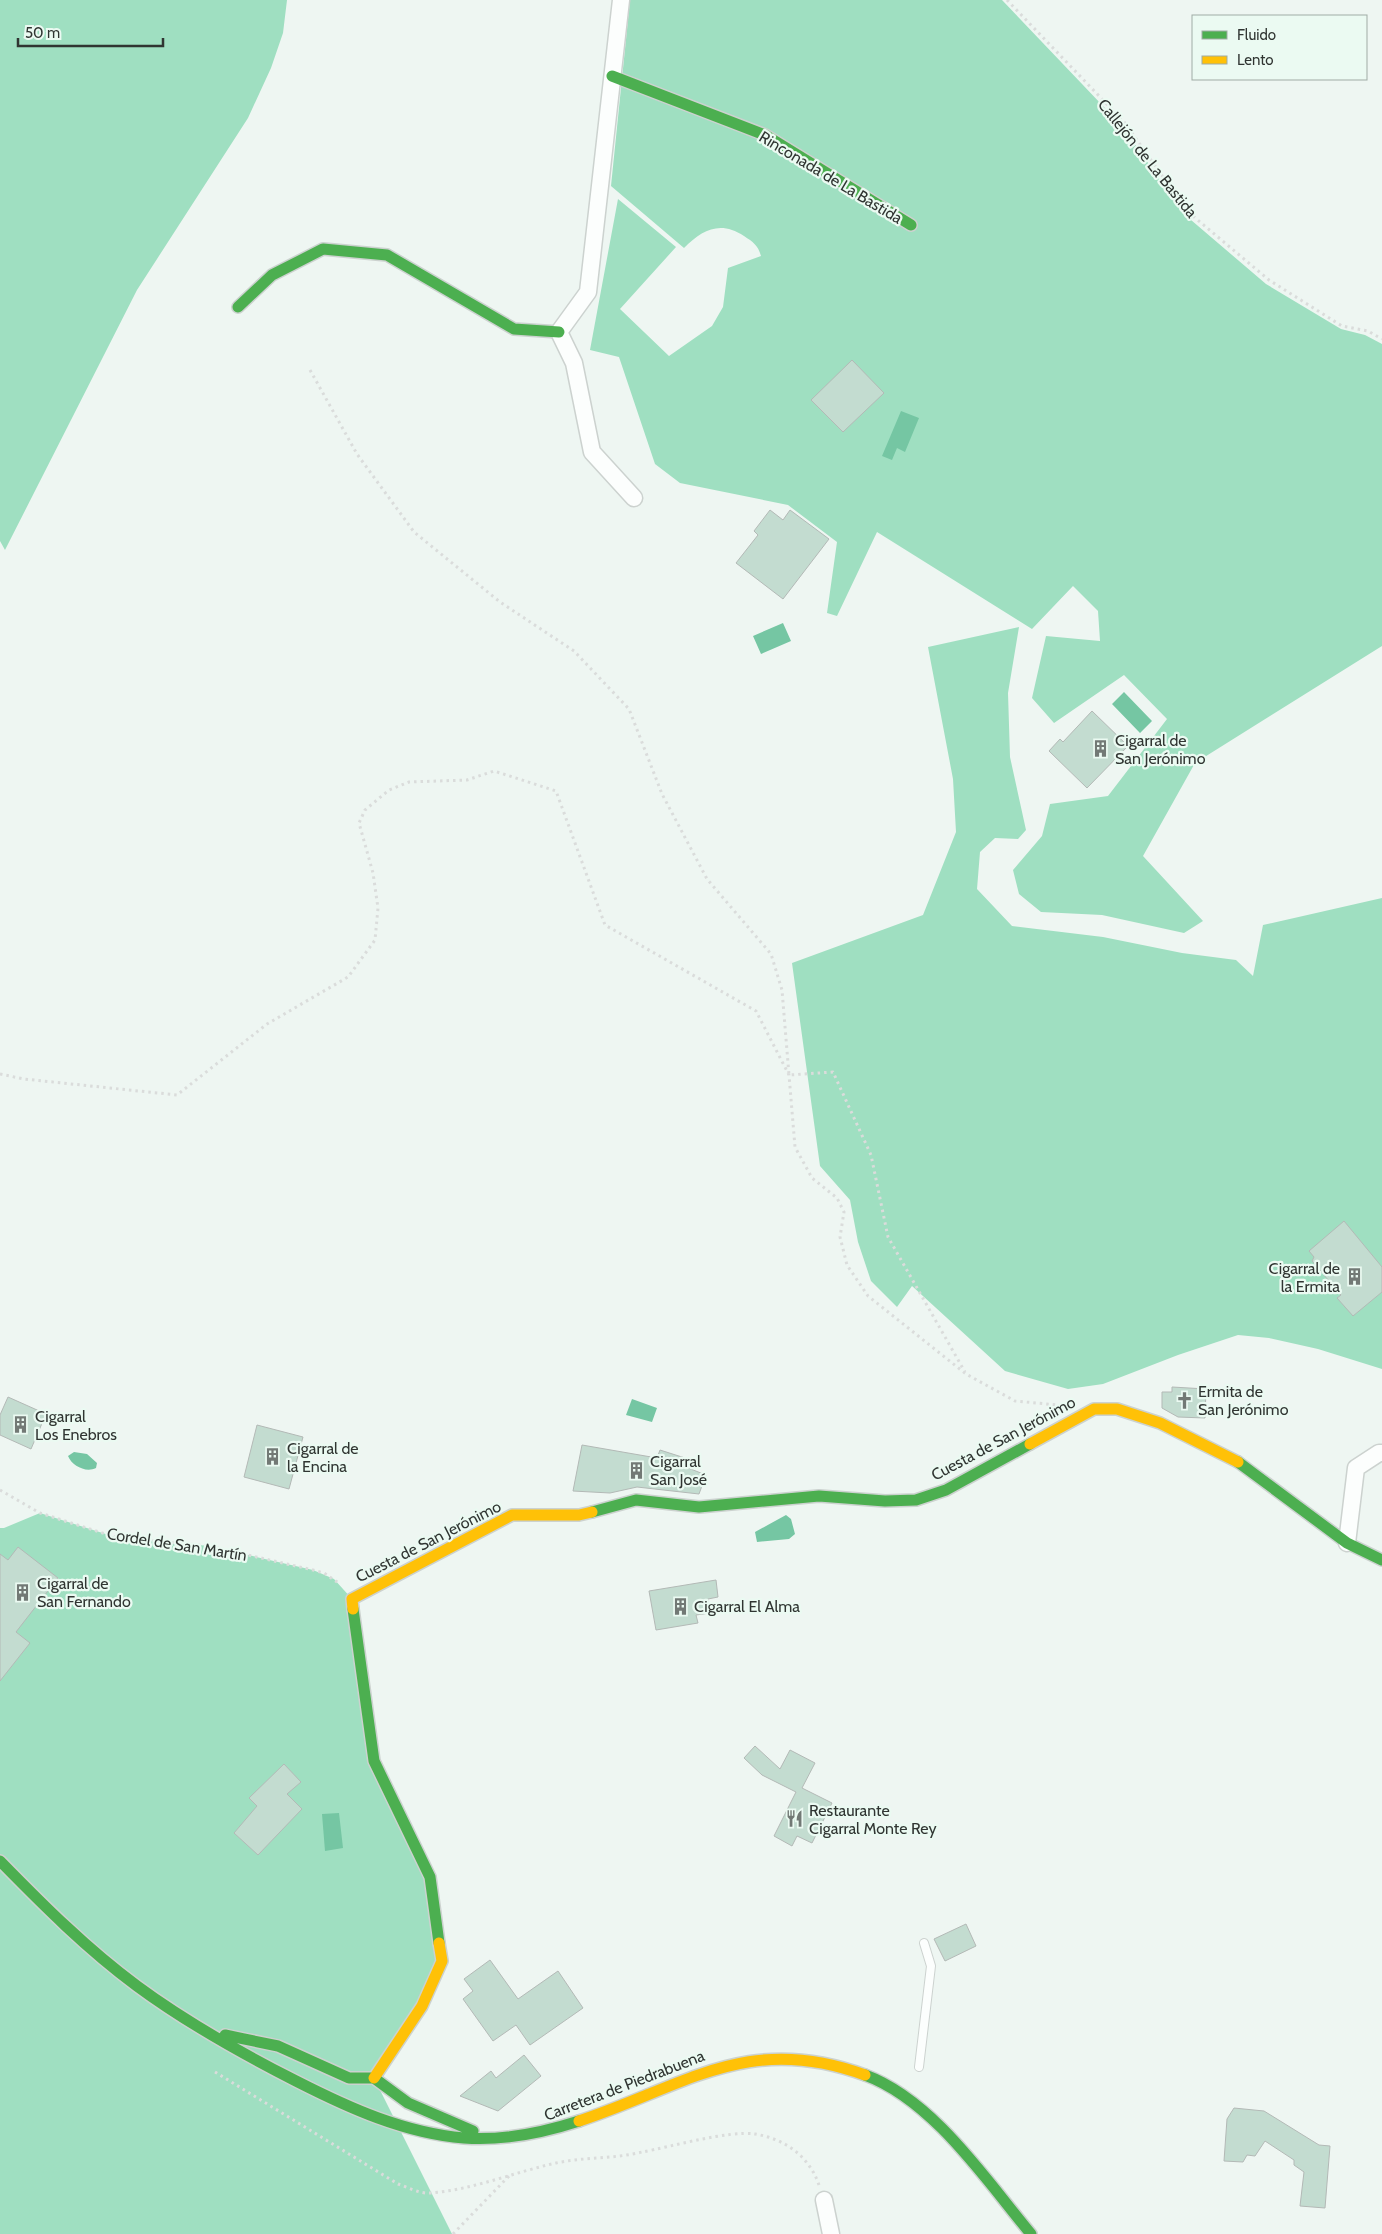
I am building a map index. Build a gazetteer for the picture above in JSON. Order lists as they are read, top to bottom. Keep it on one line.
{"streets":{"street":["Rinconada de La Bastida","Cuesta de San Jerónimo","Carretera de Piedrabuena"],"path":["Callejón de La Bastida","Cordel de San Martín"]},"crossings":[["Cuesta de San Jerónimo","Cordel de San Martín"]],"places":{"building":["Cigarral de San Jerónimo","Cigarral de la Ermita","Cigarral Los Enebros","Cigarral de la Encina","Cigarral San José","Cigarral de San Fernando","Cigarral El Alma"],"church":["Ermita de San Jerónimo"],"restaurant":["Restaurante Cigarral Monte Rey"]},"legend":["Fluido","Lento"],"scale_bar":"50 m"}
